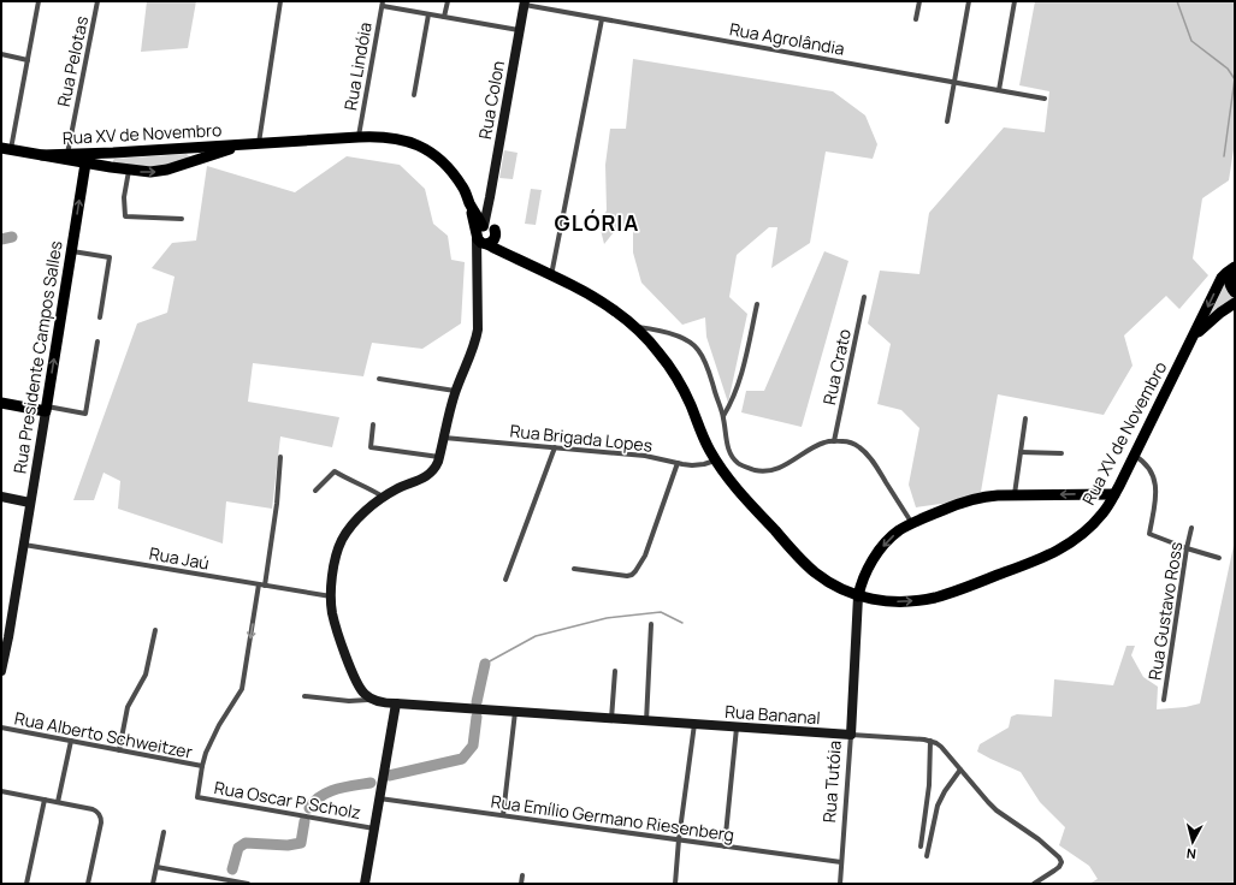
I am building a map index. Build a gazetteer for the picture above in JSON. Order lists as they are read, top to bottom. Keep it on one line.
{"streets":{"main road":["Rua XV de Novembro","Rua Presidente Campos Salles"],"street":["Rua Agrolândia","Rua Pelotas","Rua Lindóia","Rua Colon","Rua Crato","Rua Brigada Lopes","Rua Jaú","Rua Gustavo Ross","Rua Bananal","Rua Alberto Schweitzer","Rua Tutóia","Rua Oscar P Scholz","Rua Emílio Germano Riesenberg"]},"crossings":[["Rua Agrolândia","Rua Colon"],["Rua Pelotas","Rua XV de Novembro"],["Rua Lindóia","Rua XV de Novembro"],["Rua Colon","Rua XV de Novembro"],["Rua Colon","Rua Brigada Lopes"],["Rua Colon","Rua Jaú"],["Rua Colon","Rua Bananal"],["Rua XV de Novembro","Rua Presidente Campos Salles"],["Rua XV de Novembro","Rua Brigada Lopes"],["Rua XV de Novembro","Rua Tutóia"],["Rua Presidente Campos Salles","Rua Jaú"],["Rua Bananal","Rua Tutóia"],["Rua Alberto Schweitzer","Rua Oscar P Scholz"],["Rua Tutóia","Rua Emílio Germano Riesenberg"]],"one_way":["Rua Presidente Campos Salles"],"districts":["GLÓRIA"],"north":"bottom"}
